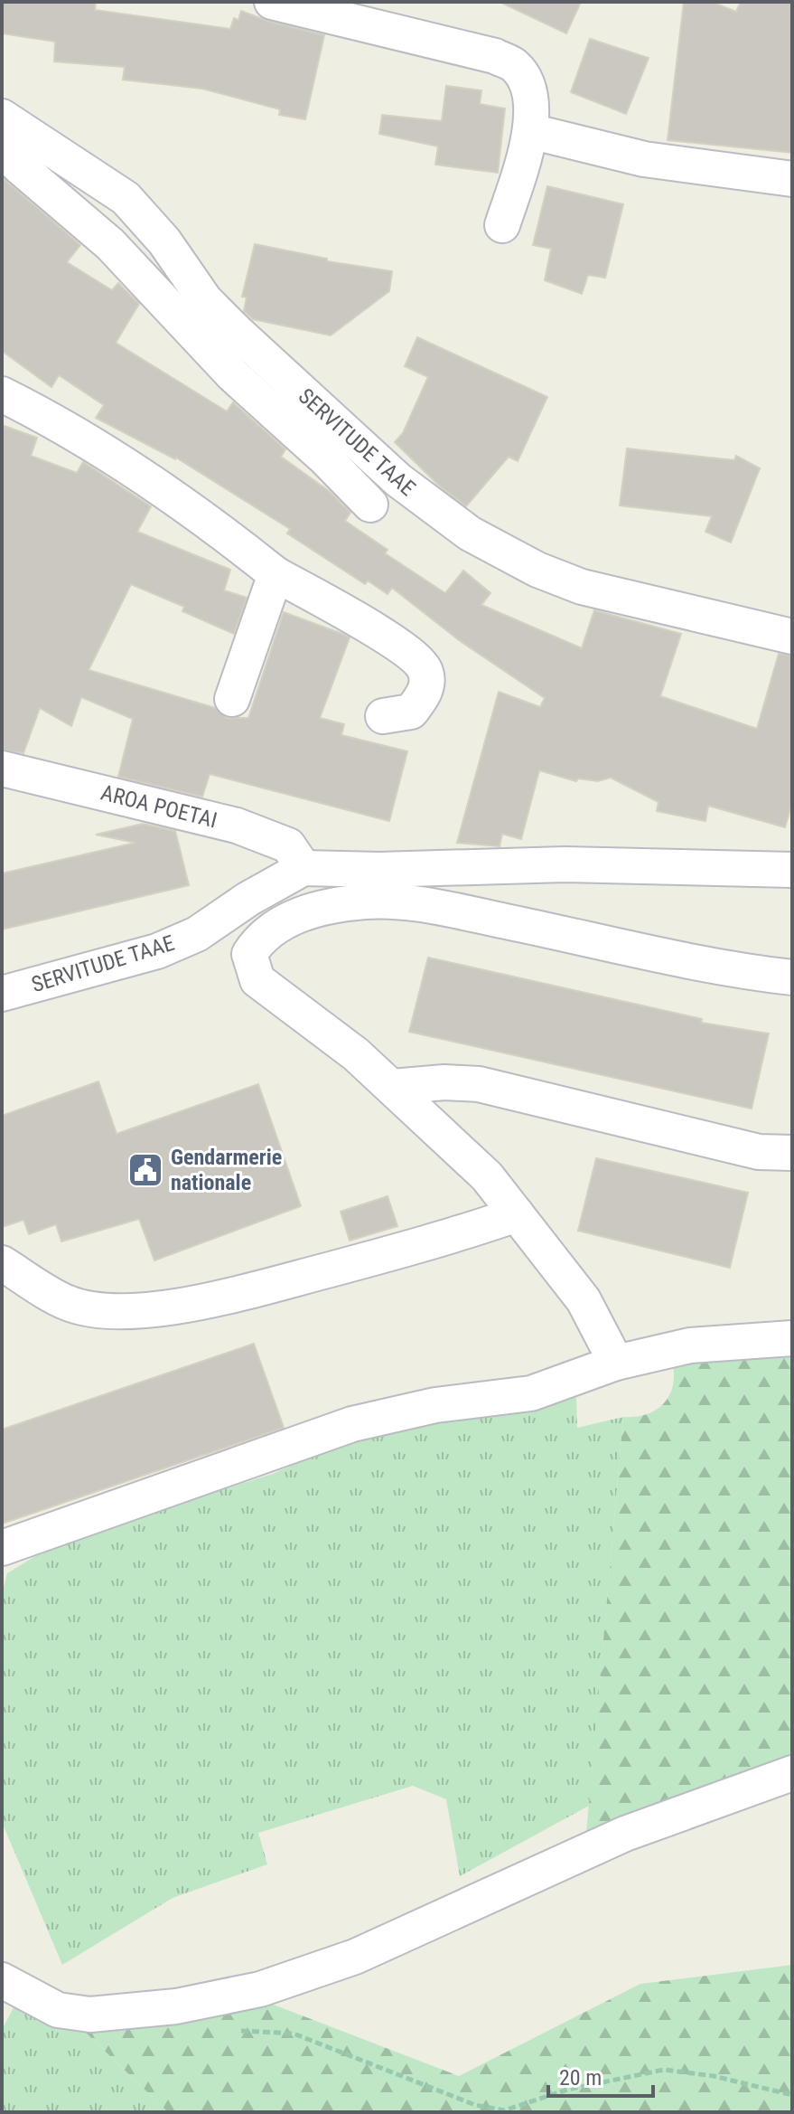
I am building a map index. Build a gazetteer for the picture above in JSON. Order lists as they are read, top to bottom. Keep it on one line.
{"streets":{"street":["SERVITUDE TAAE","AROA POETAI"]},"crossings":[["SERVITUDE TAAE","AROA POETAI"]],"places":{"public building":["Gendarmerie nationale"]},"scale_bar":"20 m"}
